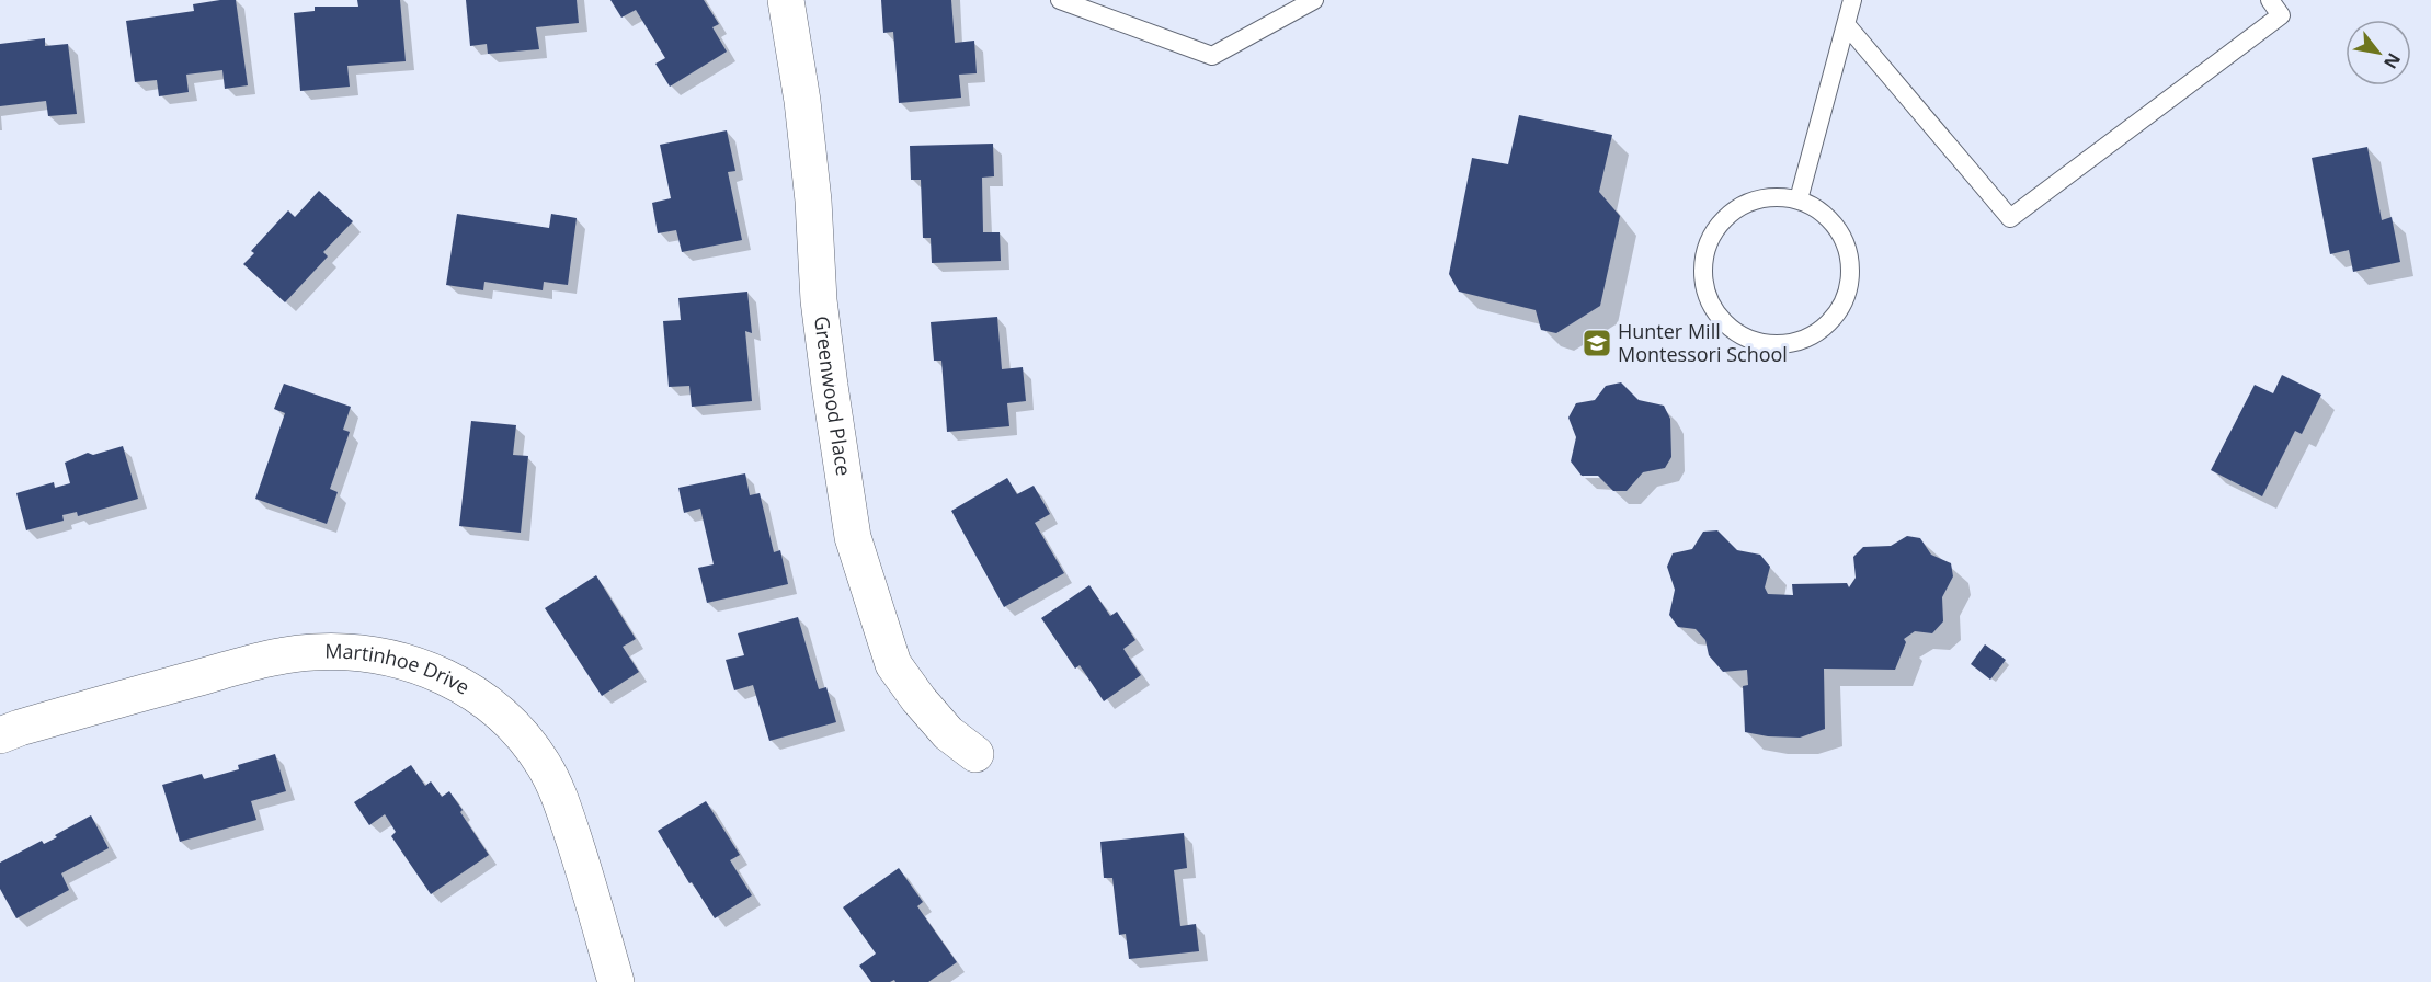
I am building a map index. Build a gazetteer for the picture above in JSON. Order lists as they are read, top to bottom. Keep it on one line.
{"streets":{"street":["Greenwood Place","Martinhoe Drive"]},"places":{"school or university":["Hunter Mill Montessori School"]},"north":"bottom right"}
